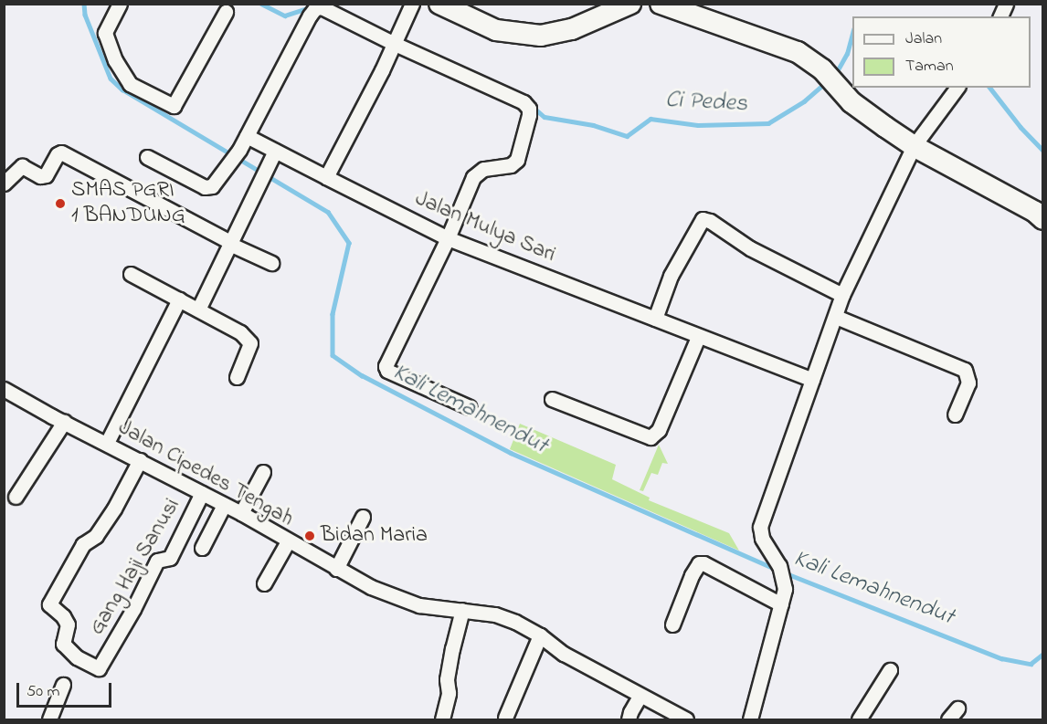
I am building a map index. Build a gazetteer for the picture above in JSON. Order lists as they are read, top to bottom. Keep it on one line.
{"streets":{"street":["Jalan Mulya Sari","Jalan Cipedes Tengah","Gang Haji Sanusi"]},"crossings":[["Jalan Cipedes Tengah","Gang Haji Sanusi"]],"water":["Ci Pedes","Kali Lemahnendut"],"places":["SMAS PGRI 1 BANDUNG","Bidan Maria"],"legend":["Jalan","Taman"],"scale_bar":"50 m"}
